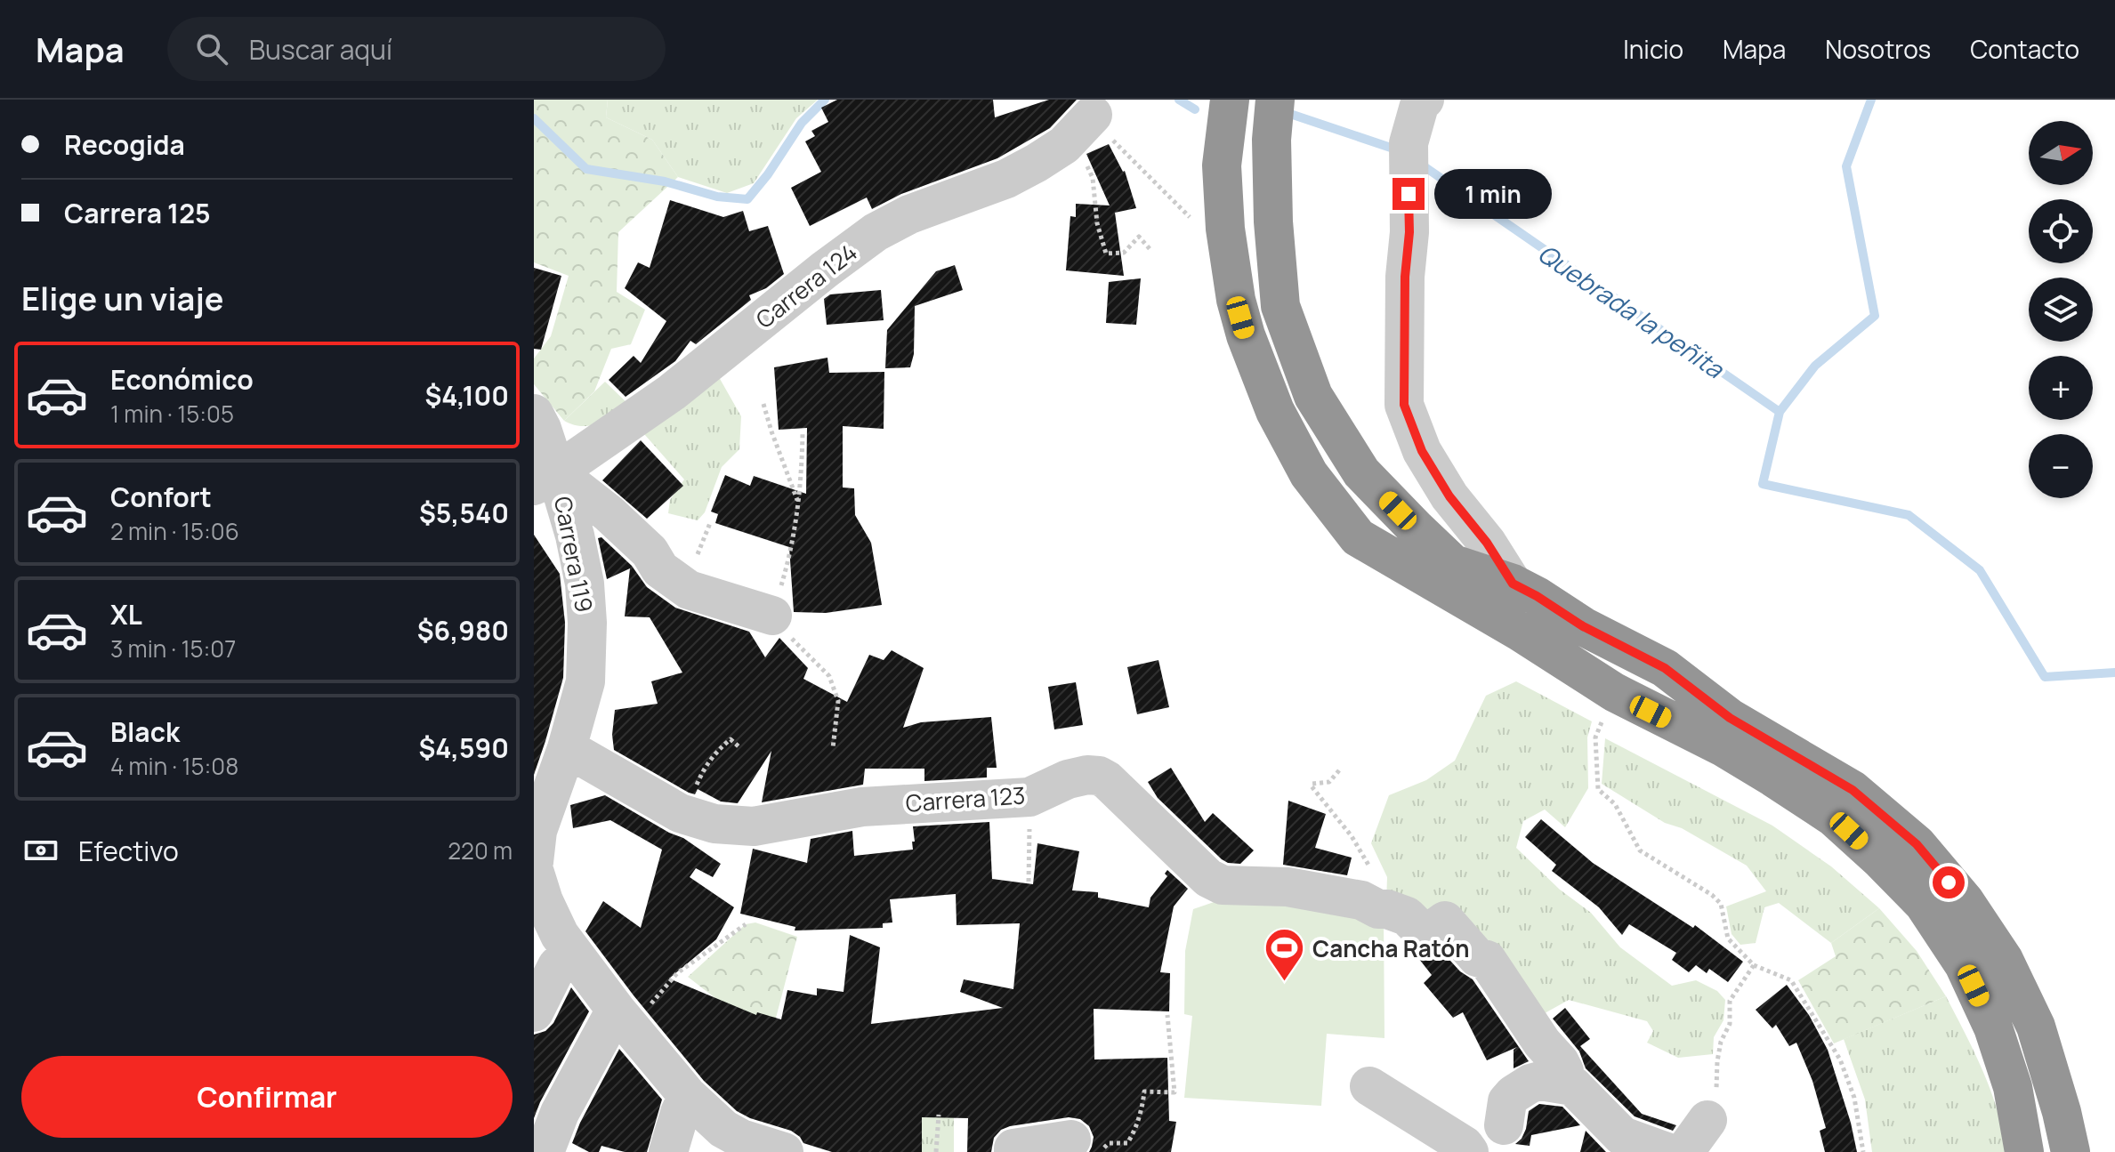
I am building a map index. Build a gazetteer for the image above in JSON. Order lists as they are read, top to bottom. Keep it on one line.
{"streets":{"street":["Carrera 124","Carrera 119","Carrera 123"]},"crossings":[["Carrera 124","Carrera 119"],["Carrera 119","Carrera 123"]],"water":["Quebrada la peñita"],"places":{"sports":["Cancha Ratón"]},"north":"right","page":{"header":"Mapa","search":"Buscar aquí","nav":["Inicio","Mapa","Nosotros","Contacto"],"banner":["Recogida","Carrera 125"],"map_buttons":["+","−"],"bubble":"1 min","heading":"Elige un viaje","list":[{"name":"Económico","note":"1 min · 15:05","value":"$4,100"},{"name":"Confort","note":"2 min · 15:06","value":"$5,540"},{"name":"XL","note":"3 min · 15:07","value":"$6,980"},{"name":"Black","note":"4 min · 15:08","value":"$4,590"}],"pay":["Efectivo","220 m"],"buttons":"Confirmar"}}
